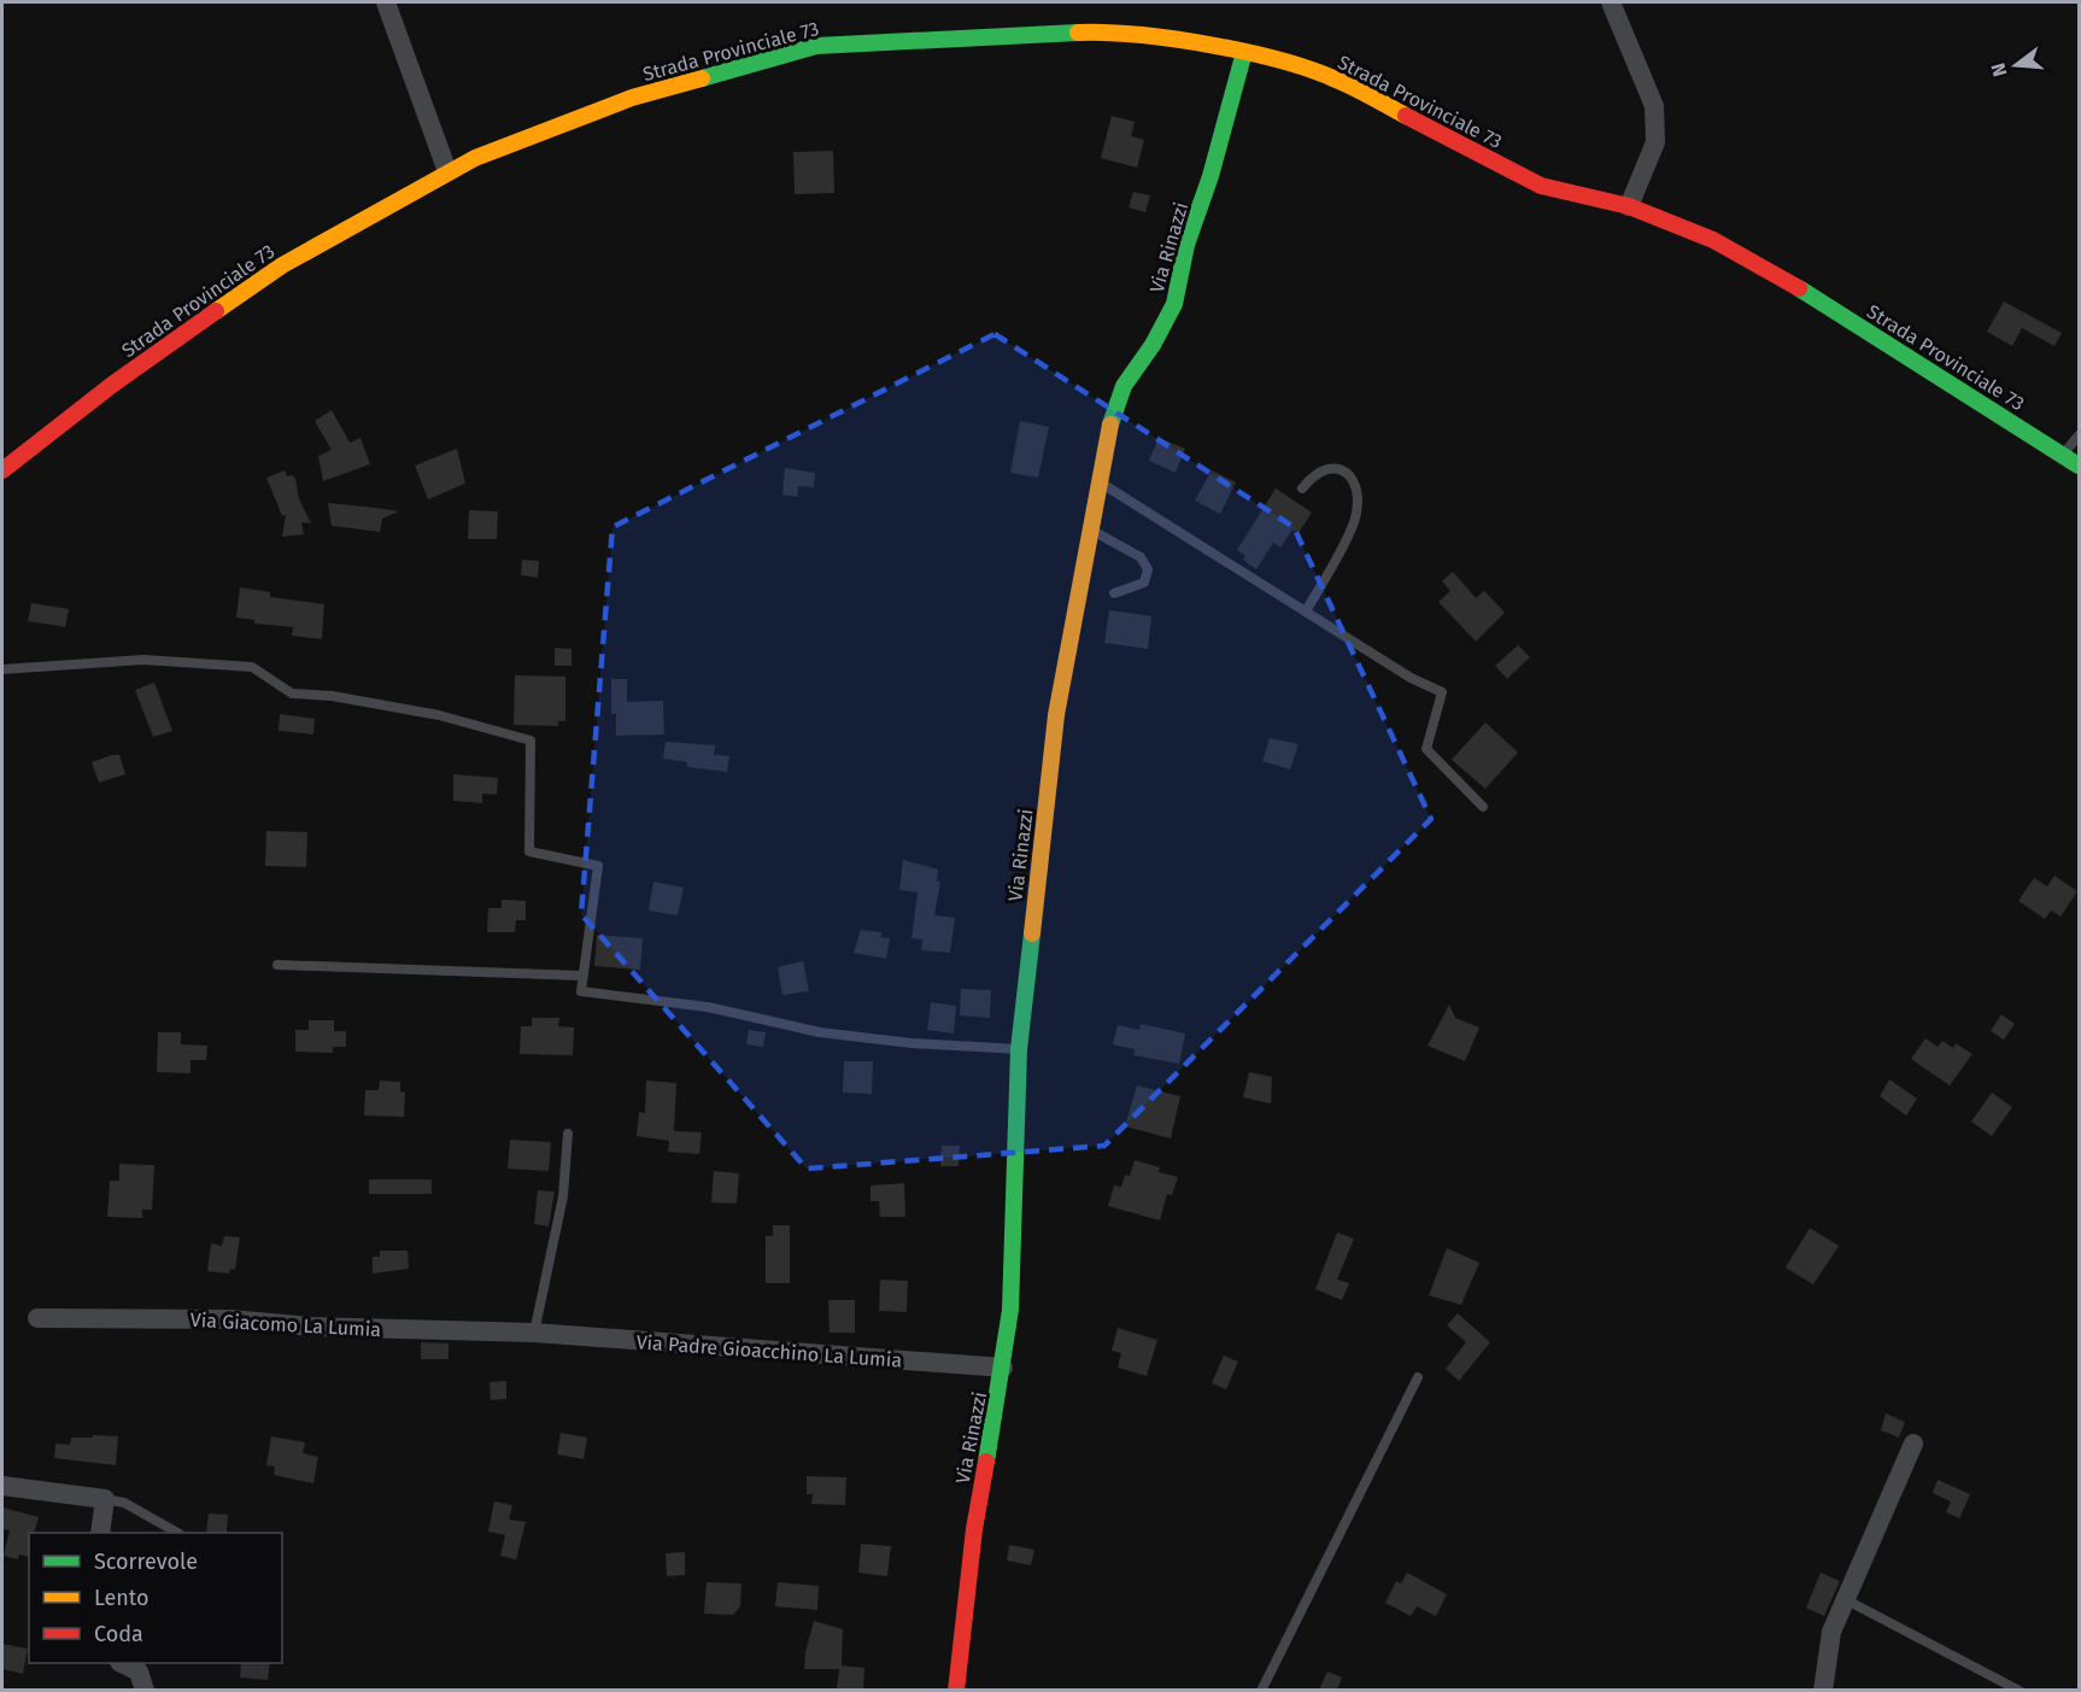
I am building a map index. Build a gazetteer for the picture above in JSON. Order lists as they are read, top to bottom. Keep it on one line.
{"streets":{"street":["Strada Provinciale 73","Via Rinazzi","Via Giacomo La Lumia","Via Padre Gioacchino La Lumia"]},"crossings":[["Strada Provinciale 73","Via Rinazzi"],["Via Rinazzi","Via Padre Gioacchino La Lumia"],["Via Giacomo La Lumia","Via Padre Gioacchino La Lumia"]],"legend":["Scorrevole","Lento","Coda"],"north":"left"}
